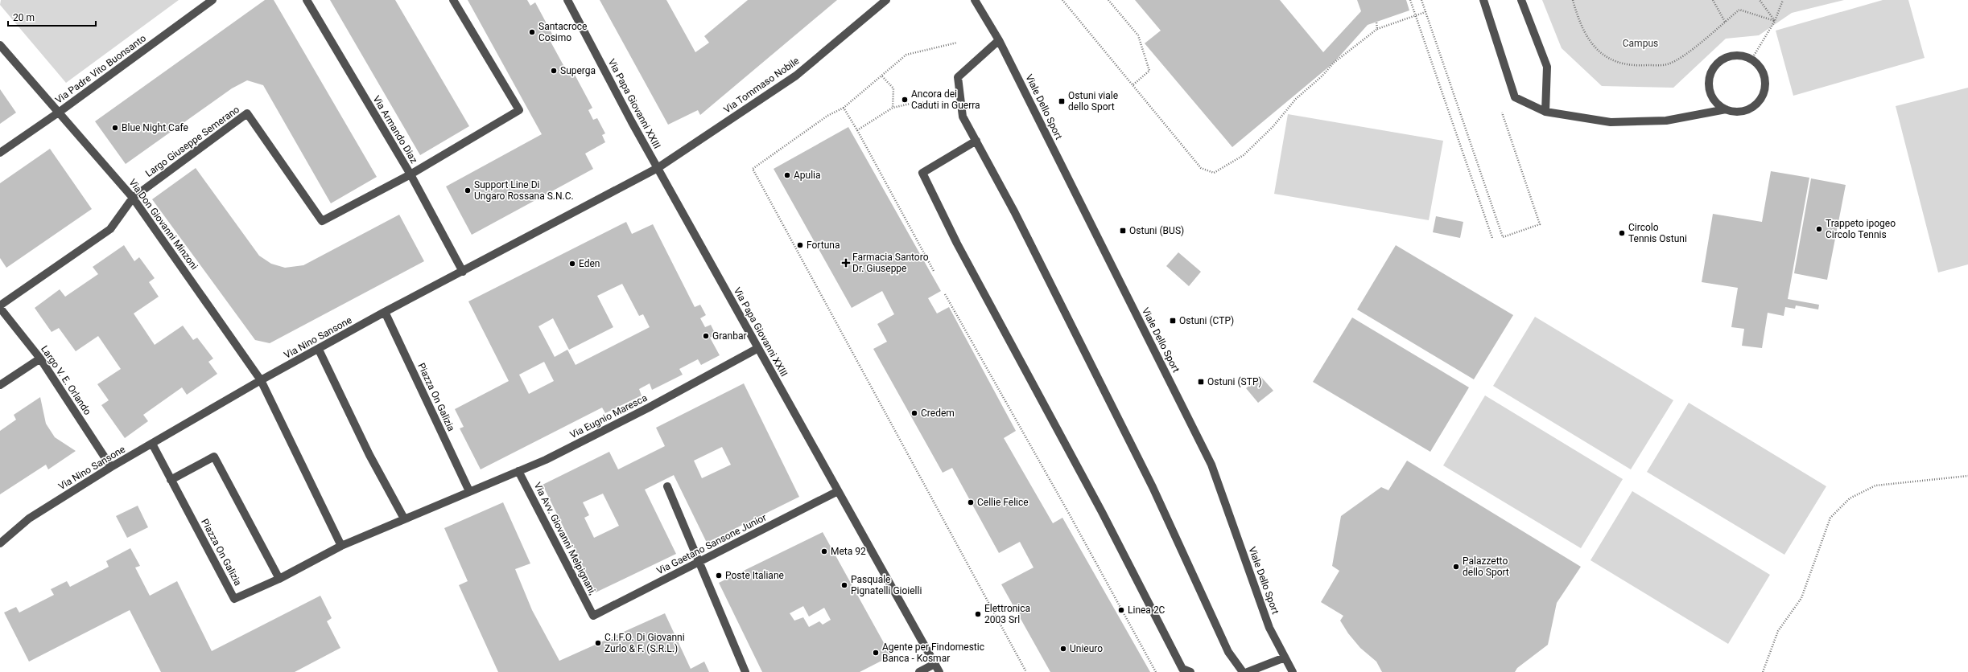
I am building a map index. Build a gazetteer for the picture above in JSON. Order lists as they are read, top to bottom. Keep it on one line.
{"streets":{"street":["Via Padre Vito Buonsanto","Via Tommaso Nobile","Via Papa Giovanni XXIII","Viale Dello Sport","Via Armando Diaz","Largo Giuseppe Semerano","Via Don Giovanni Minzoni","Via Nino Sansone","Largo V. E. Orlando","Piazza On Galizia","Via Eugnio Maresca","Via Avv. Giovanni Melpignani,","Via Gaetano Sansone Junior"]},"crossings":[["Via Padre Vito Buonsanto","Via Don Giovanni Minzoni"],["Via Tommaso Nobile","Via Papa Giovanni XXIII"],["Via Tommaso Nobile","Via Nino Sansone"],["Via Papa Giovanni XXIII","Via Nino Sansone"],["Via Papa Giovanni XXIII","Via Eugnio Maresca"],["Via Papa Giovanni XXIII","Via Gaetano Sansone Junior"],["Via Armando Diaz","Largo Giuseppe Semerano"],["Via Armando Diaz","Via Nino Sansone"],["Largo Giuseppe Semerano","Via Don Giovanni Minzoni"],["Via Don Giovanni Minzoni","Via Nino Sansone"],["Via Nino Sansone","Largo V. E. Orlando"],["Via Nino Sansone","Piazza On Galizia"],["Piazza On Galizia","Via Eugnio Maresca"],["Via Eugnio Maresca","Via Avv. Giovanni Melpignani,"],["Via Avv. Giovanni Melpignani,","Via Gaetano Sansone Junior"]],"parks":["Campus"],"places":{"other":["Santacroce Cosimo","Superga","Ancora dei Caduti in Guerra","Blue Night Cafe","Apulia","Support Line Di Ungaro Rossana S.N.C.","Trappeto ipogeo Circolo Tennis","Circolo Tennis Ostuni","Fortuna","Eden","Granbar","Credem","Cellie Felice","Meta 92","Palazzetto dello Sport","Poste Italiane","Pasquale Pignatelli Gioielli","Linea 2C","Elettronica 2003 Srl","C.I.F.O. Di Giovanni Zurlo & F. (S.R.L.)","Unieuro","Agente per Findomestic Banca - Kosmar"],"transit":["Ostuni viale dello Sport","Ostuni (BUS)","Ostuni (CTP)","Ostuni (STP)"],"health":["Farmacia Santoro Dr. Giuseppe"]},"scale_bar":"20 m"}
